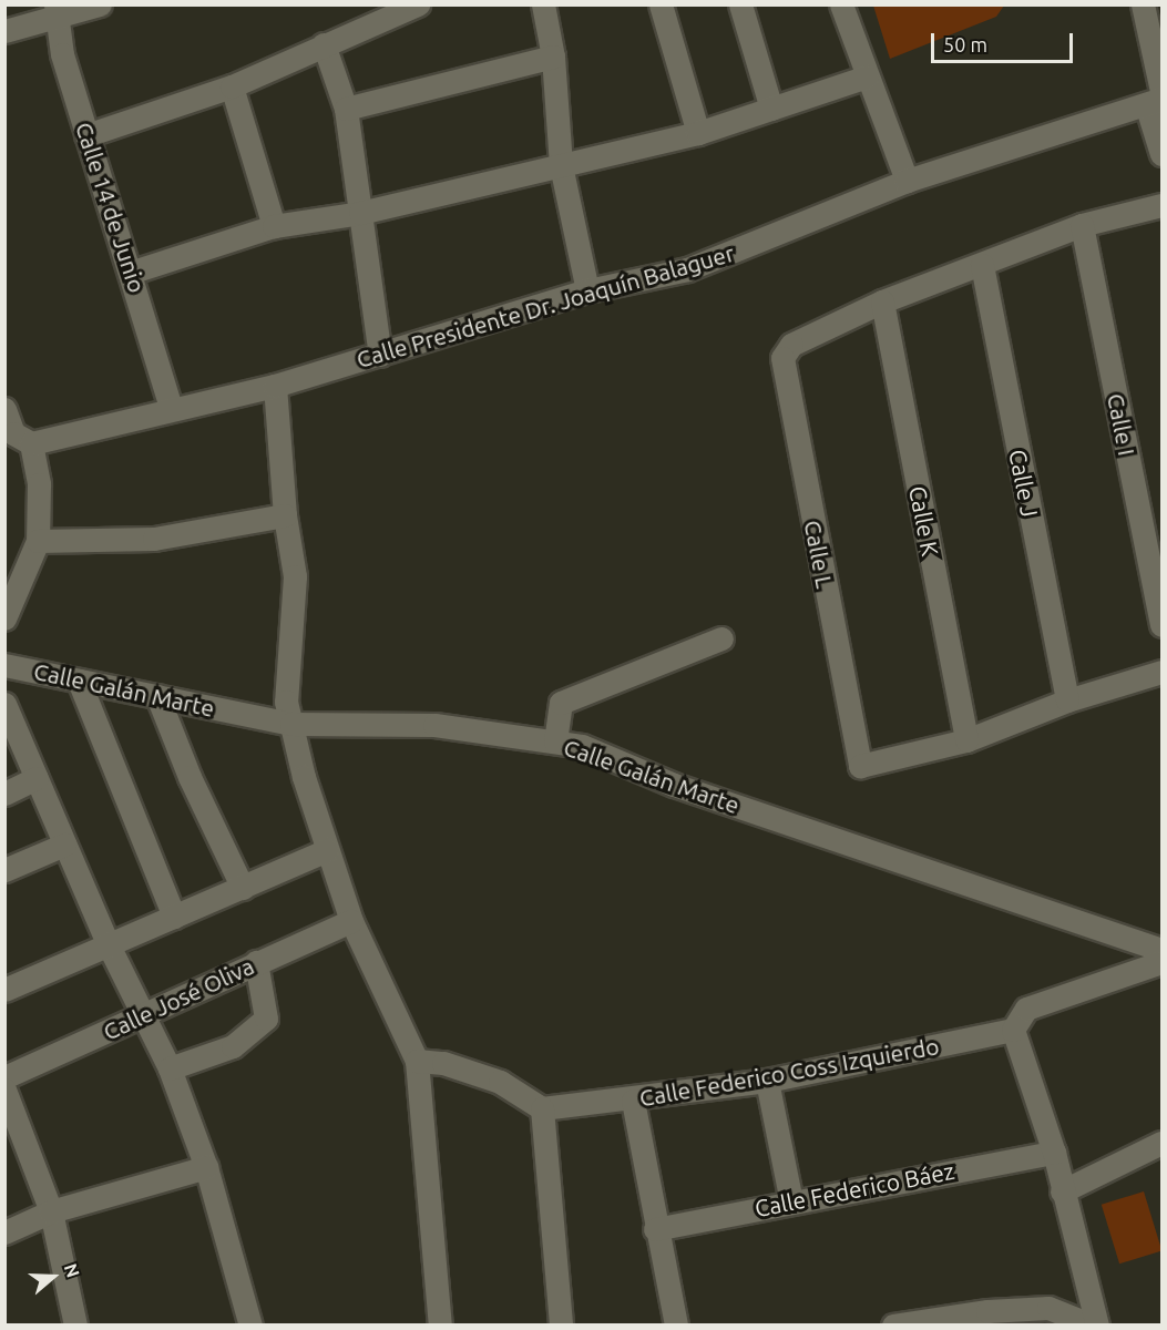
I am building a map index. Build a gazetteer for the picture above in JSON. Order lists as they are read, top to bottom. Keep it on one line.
{"streets":{"street":["Calle 14 de Junio","Calle Presidente Dr. Joaquín Balaguer","Calle I","Calle J","Calle K","Calle L","Calle Galán Marte","Calle José Oliva","Calle Federico Coss Izquierdo","Calle Federico Báez"]},"crossings":[["Calle 14 de Junio","Calle Presidente Dr. Joaquín Balaguer"],["Calle K","Calle L"]],"scale_bar":"50 m","north":"right"}
